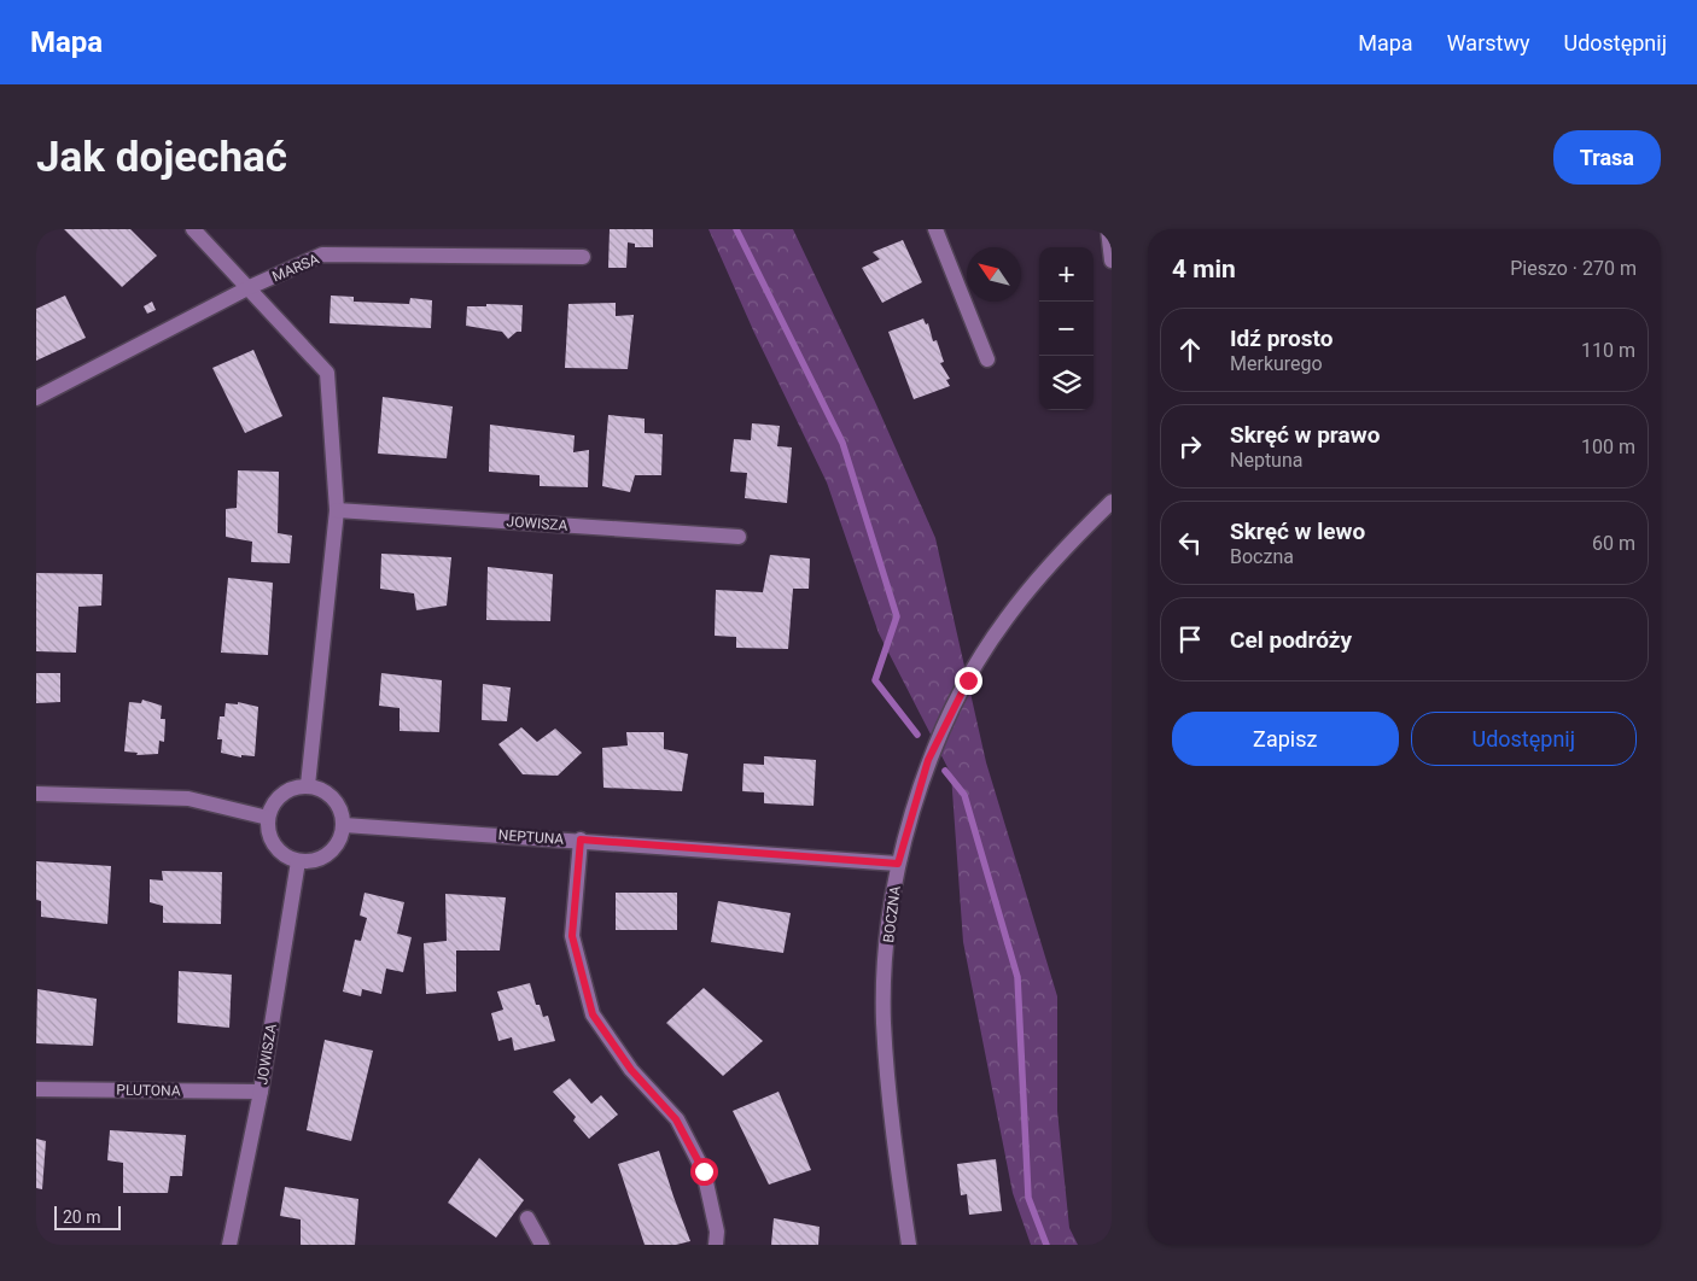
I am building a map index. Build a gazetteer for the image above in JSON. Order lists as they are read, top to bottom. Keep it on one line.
{"streets":{"street":["MARSA","JOWISZA","NEPTUNA","BOCZNA","PLUTONA"]},"crossings":[["JOWISZA","NEPTUNA"],["JOWISZA","PLUTONA"],["NEPTUNA","BOCZNA"]],"scale_bar":"20 m","north":"top left","page":{"header":"Mapa","nav":["Mapa","Warstwy","Udostępnij"],"buttons":["Trasa",["Zapisz","Udostępnij"]],"title":"Jak dojechać","heading":["4 min","Pieszo · 270 m"],"map_buttons":["+","−"],"list":[["Idź prosto","Merkurego","110 m"],["Skręć w prawo","Neptuna","100 m"],["Skręć w lewo","Boczna","60 m"],"Cel podróży"],"scale":"20 m"}}
